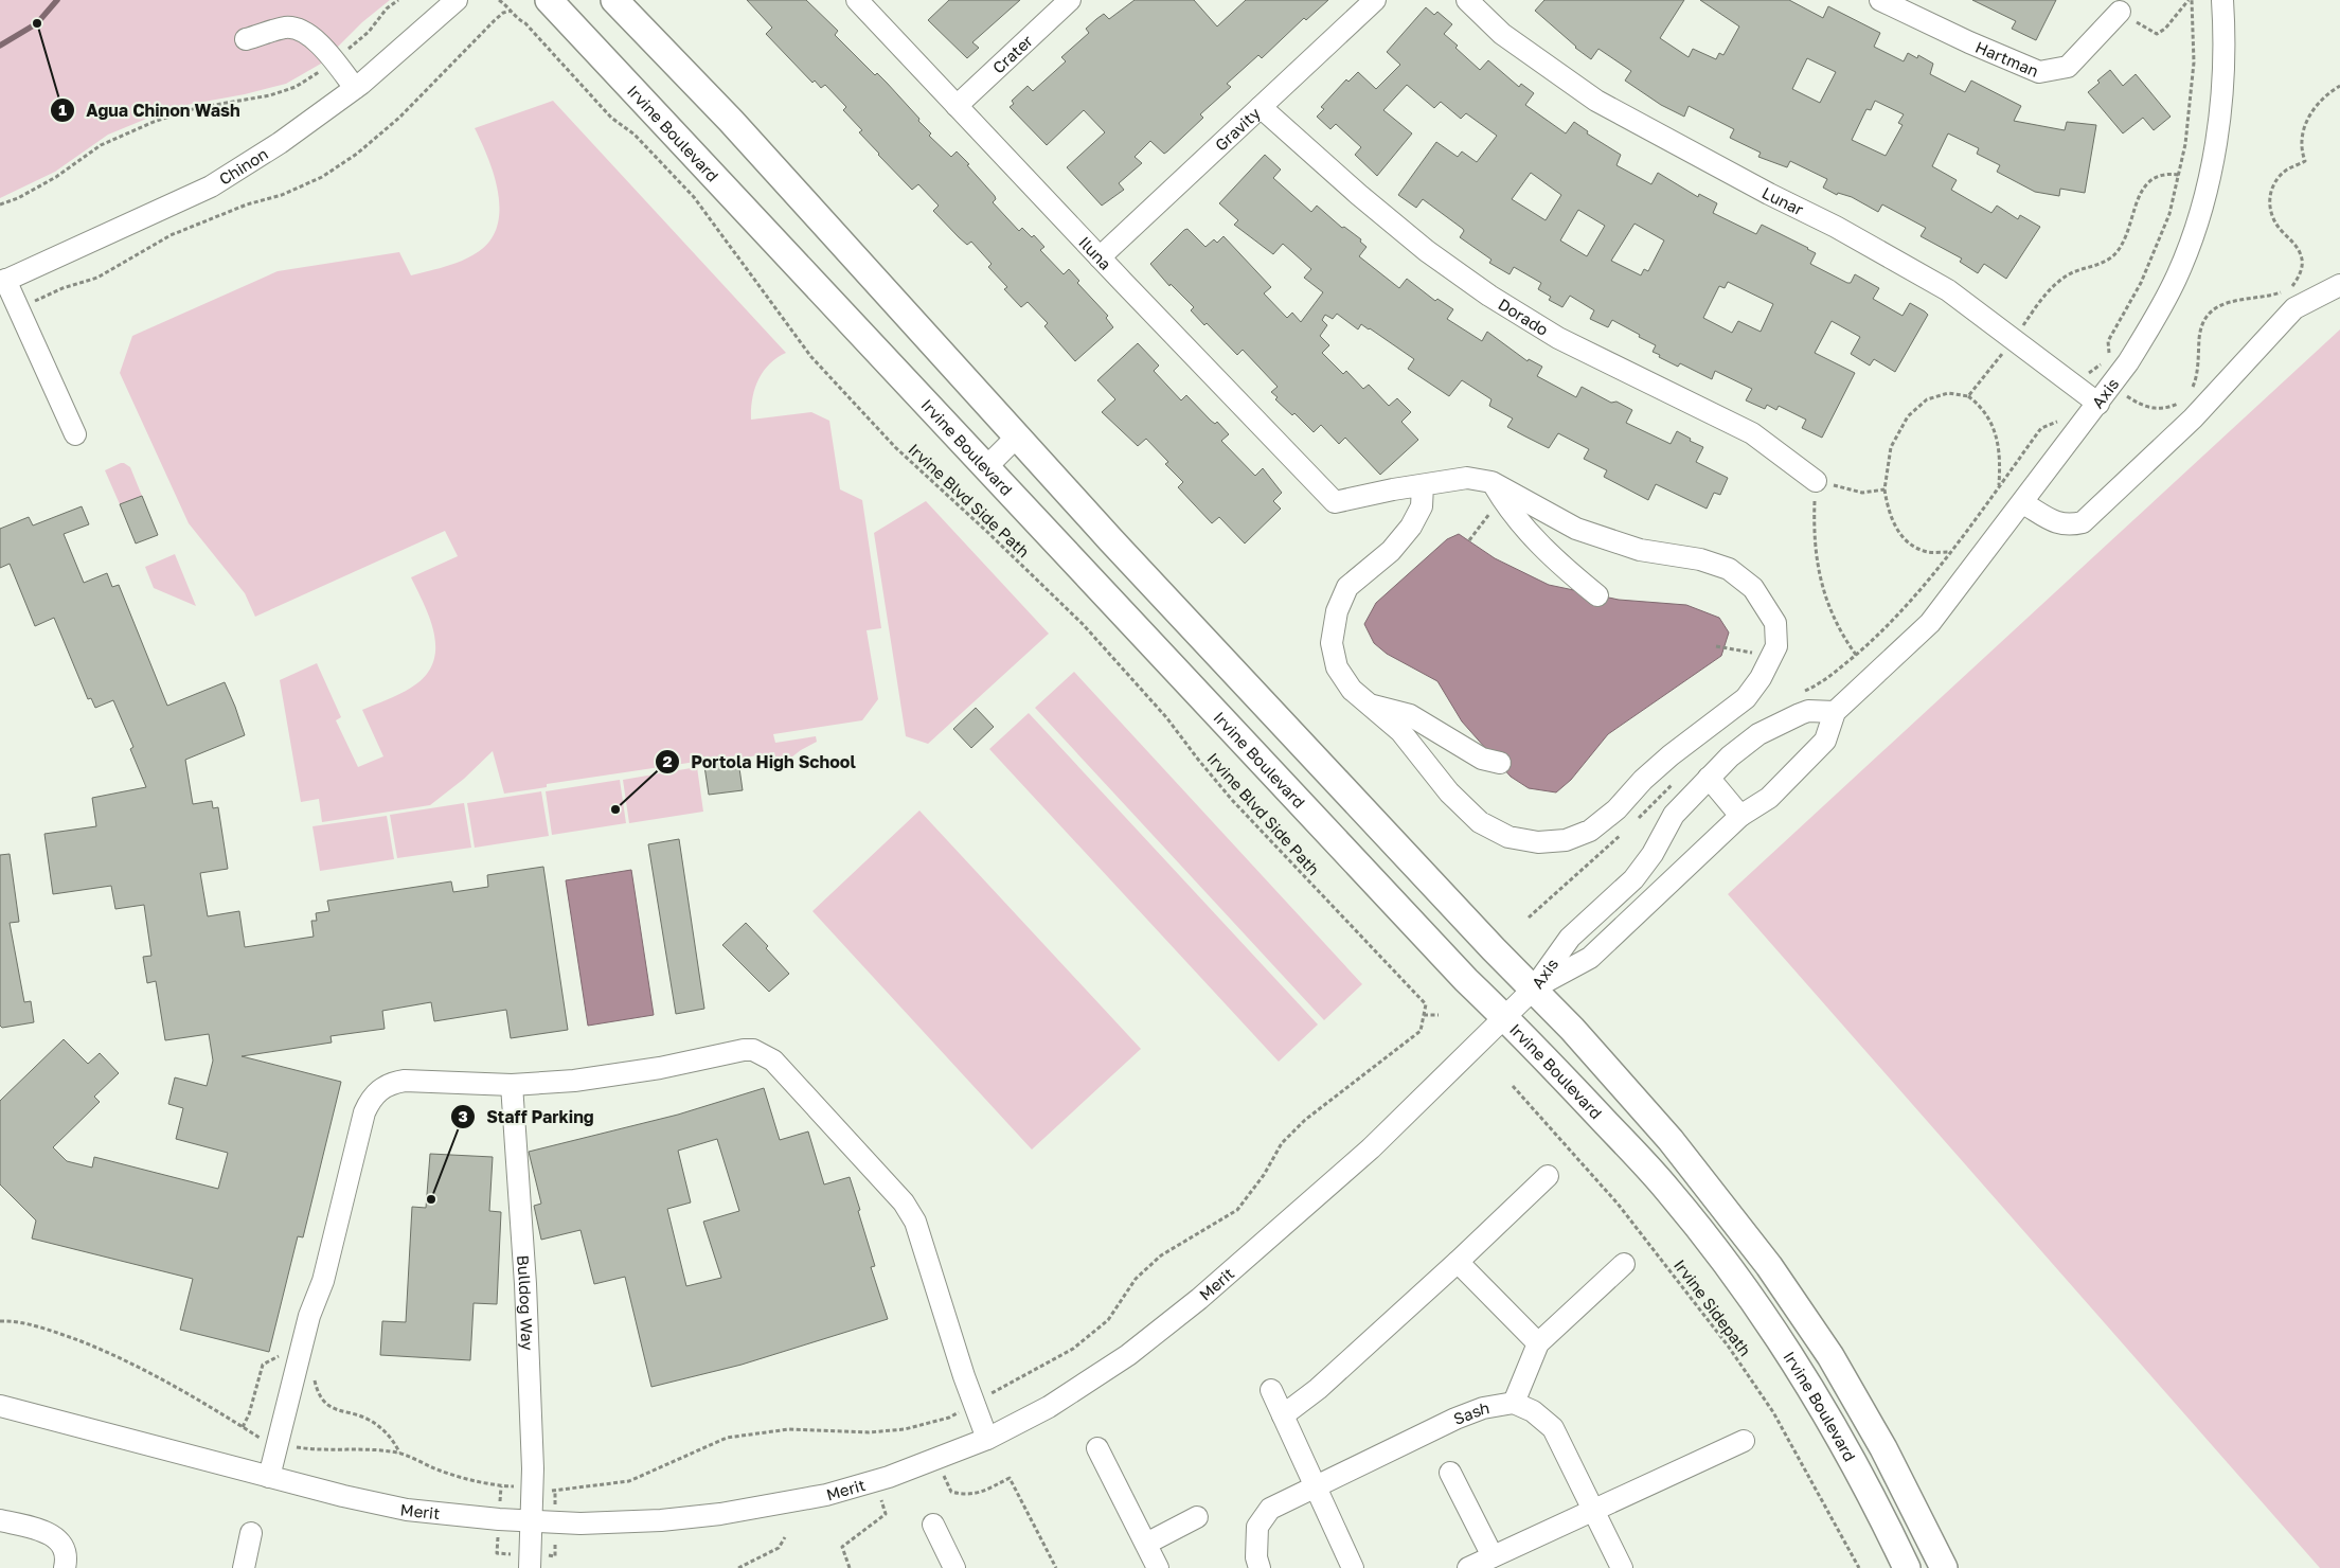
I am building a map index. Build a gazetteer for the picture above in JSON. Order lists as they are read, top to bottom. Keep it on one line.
{"streets":{"main road":["Irvine Boulevard"],"street":["Crater","Hartman","Gravity","Chinon","Lunar","Iluna","Dorado","Axis","Merit","Bulldog Way","Sash"],"path":["Irvine Blvd Side Path","Irvine Sidepath"]},"crossings":[["Crater","Iluna"],["Gravity","Iluna"],["Gravity","Dorado"],["Irvine Boulevard","Merit"],["Lunar","Axis"],["Axis","Merit"],["Merit","Bulldog Way"]],"places":["Agua Chinon Wash","Portola High School","Staff Parking"]}
